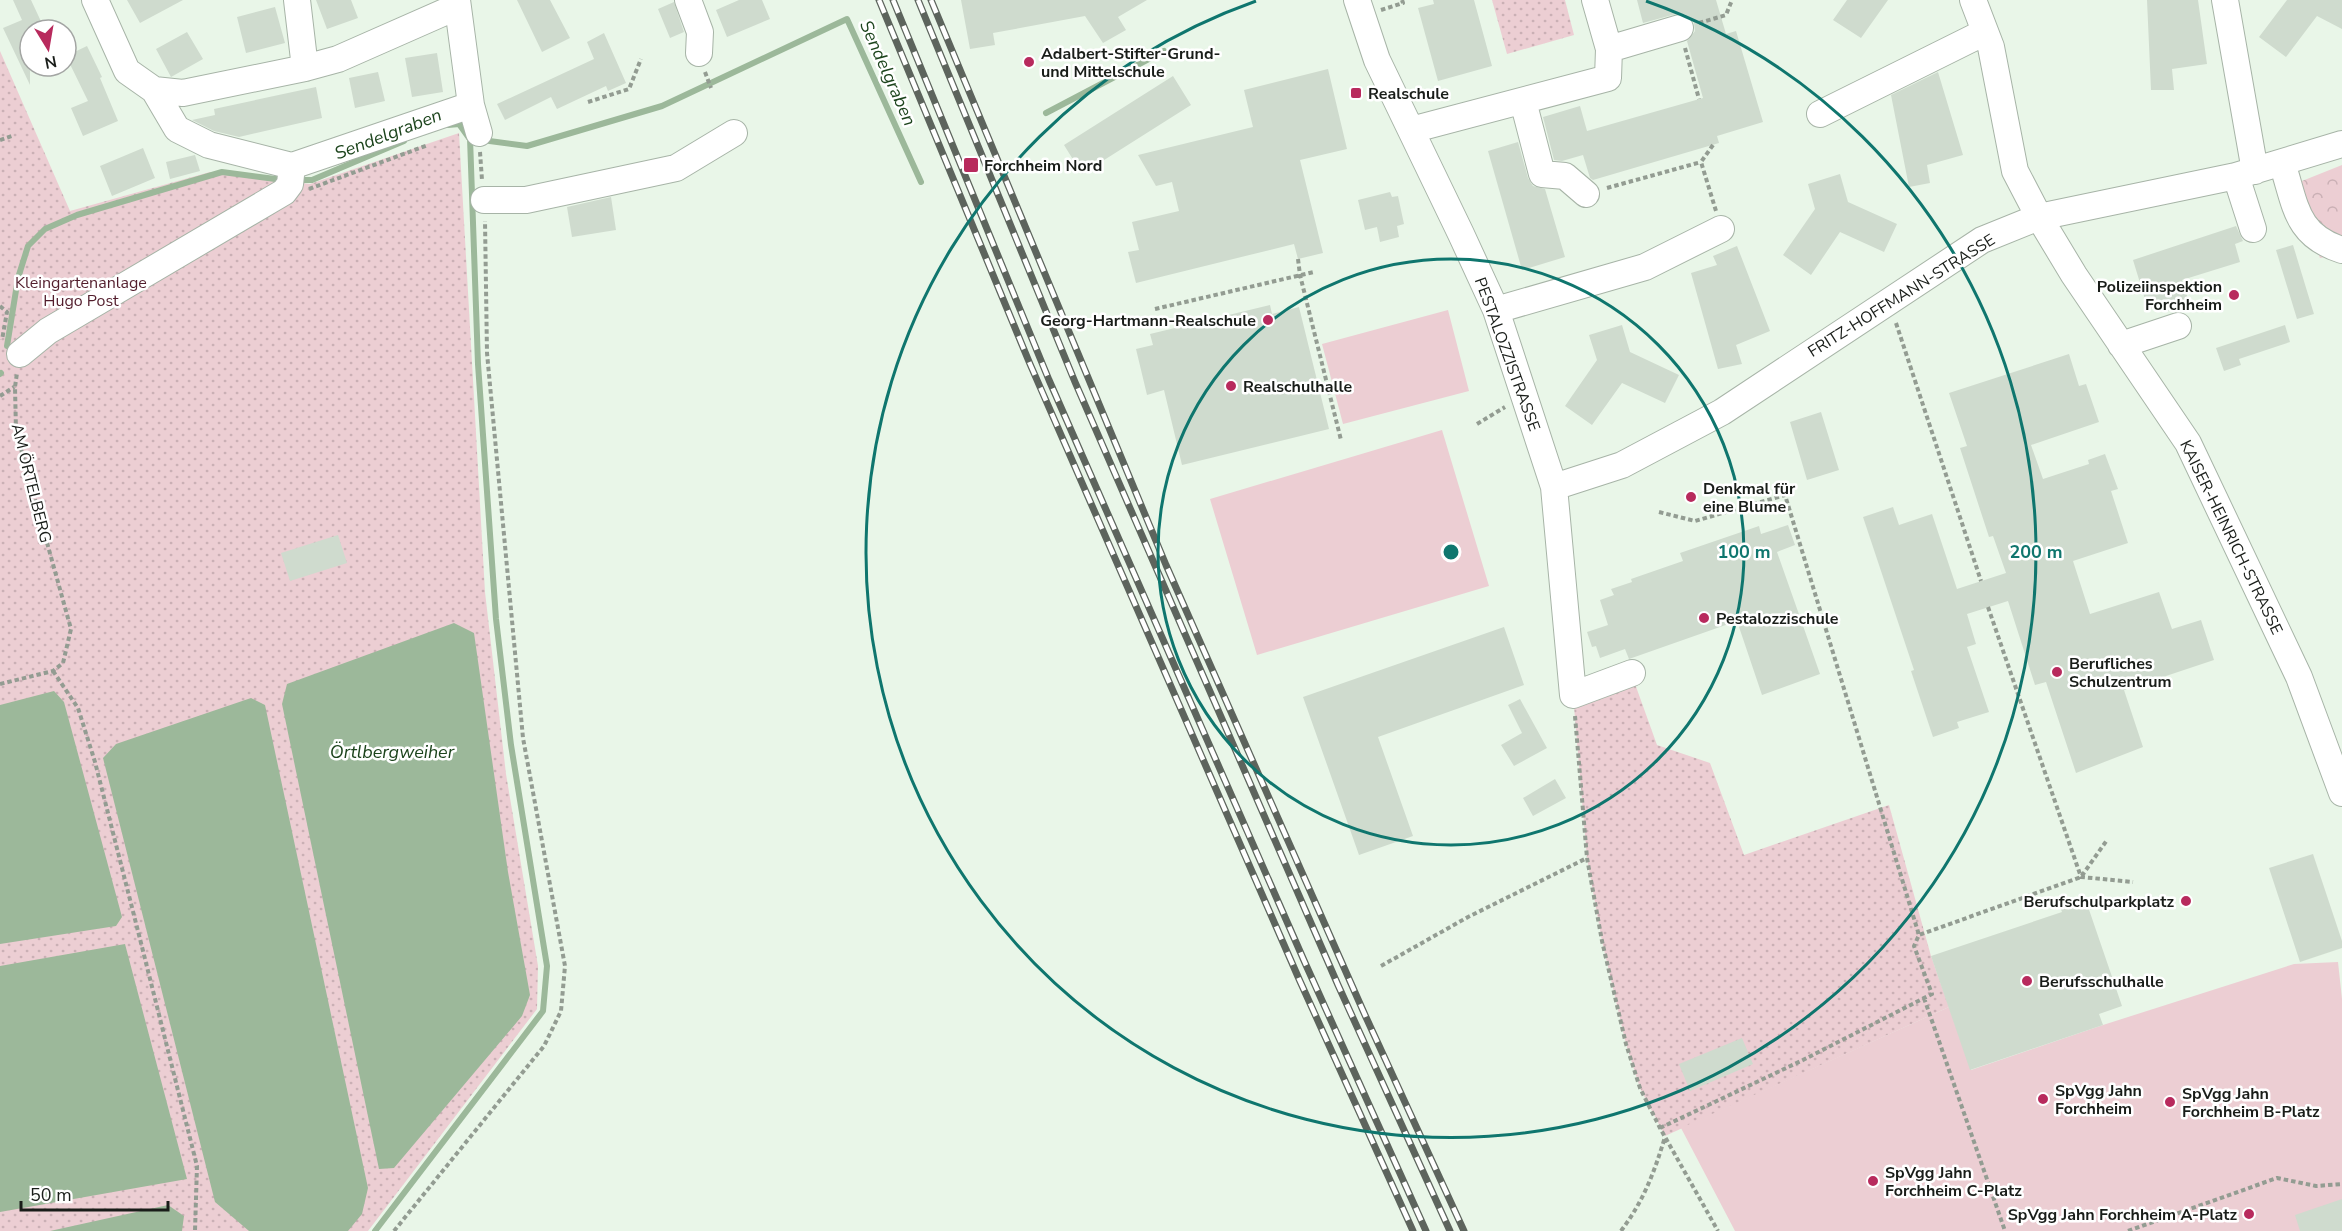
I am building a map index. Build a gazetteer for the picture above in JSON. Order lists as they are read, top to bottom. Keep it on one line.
{"streets":{"street":["FRITZ-HOFFMANN-STRASSE","PESTALOZZISTRASSE","KAISER-HEINRICH-STRASSE"],"path":["AM ÖRTELBERG"]},"crossings":[["FRITZ-HOFFMANN-STRASSE","PESTALOZZISTRASSE"],["FRITZ-HOFFMANN-STRASSE","KAISER-HEINRICH-STRASSE"]],"water":["Sendelgraben","Örtlbergweiher"],"parks":["Kleingartenanlage Hugo Post"],"places":{"other":["Adalbert-Stifter-Grund- und Mittelschule","Polizeiinspektion Forchheim","Georg-Hartmann-Realschule","Realschulhalle","Denkmal für eine Blume","Pestalozzischule","Berufliches Schulzentrum","Berufschulparkplatz","Berufsschulhalle","SpVgg Jahn Forchheim","SpVgg Jahn Forchheim B-Platz","SpVgg Jahn Forchheim C-Platz","SpVgg Jahn Forchheim A-Platz"],"transit":["Realschule","Forchheim Nord"]},"scale_bar":"50 m","north":"bottom","rings":["100 m","200 m"]}
